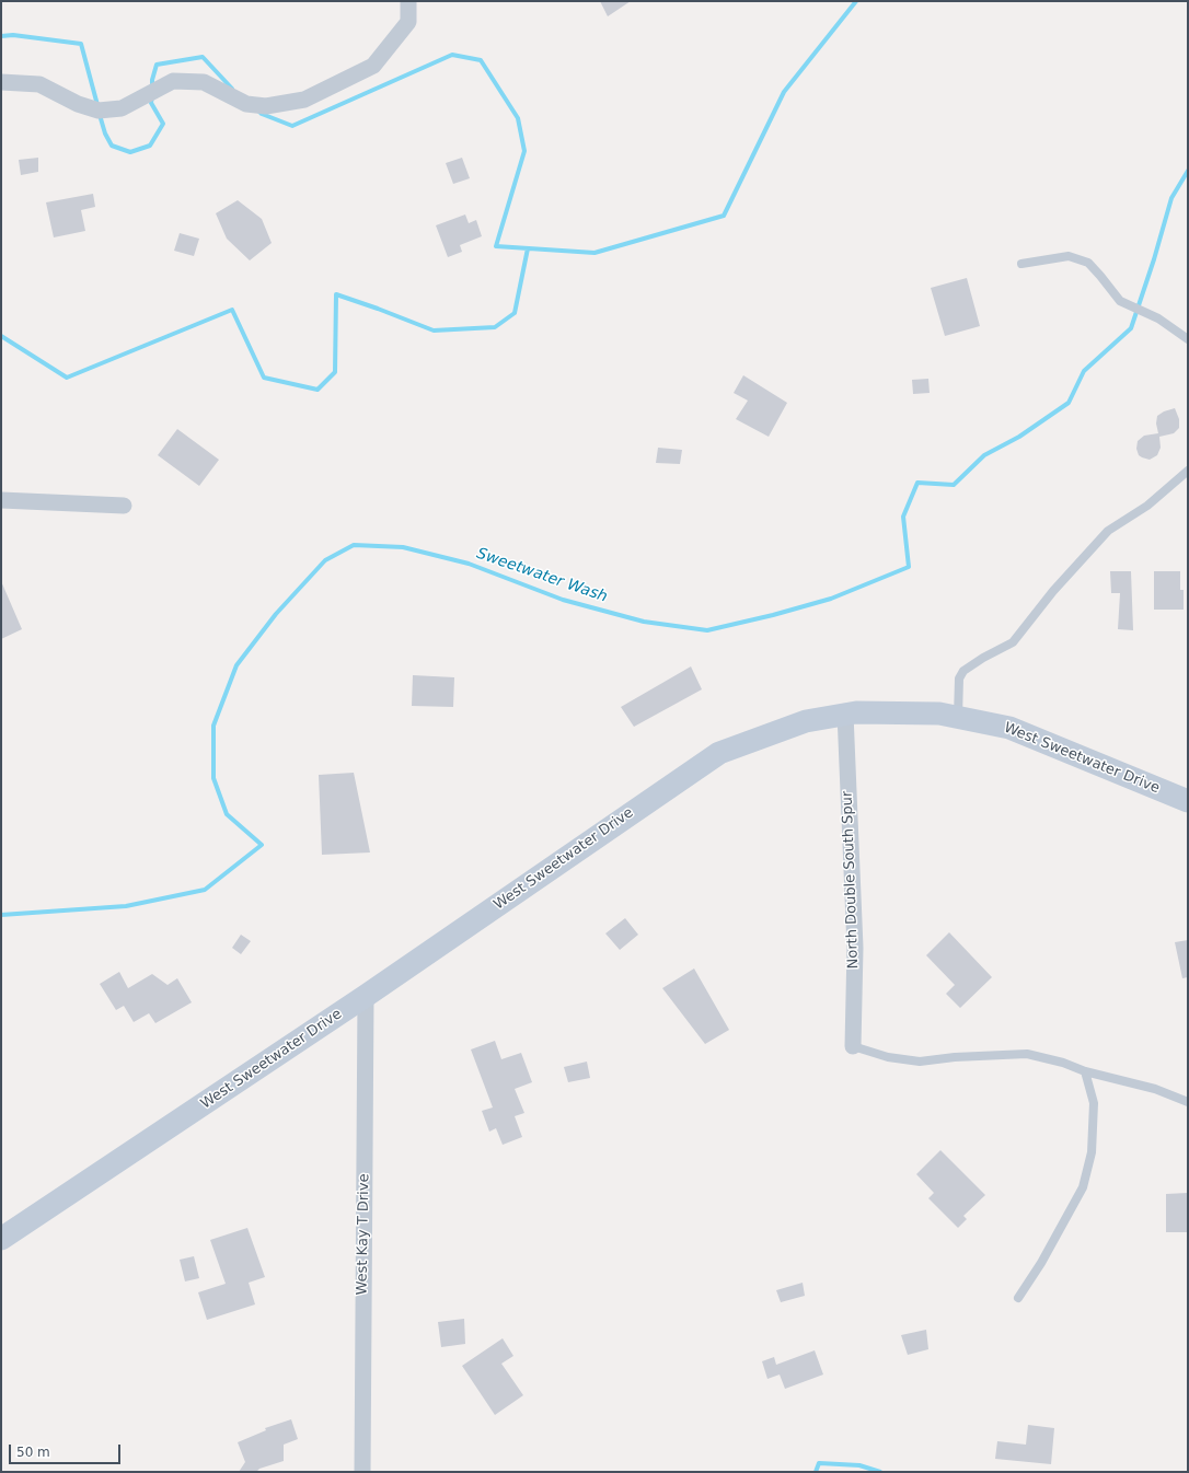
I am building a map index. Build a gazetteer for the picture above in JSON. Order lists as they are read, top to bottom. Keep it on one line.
{"streets":{"street":["West Sweetwater Drive","North Double South Spur","West Kay T Drive"]},"crossings":[["West Sweetwater Drive","North Double South Spur"],["West Sweetwater Drive","West Kay T Drive"]],"water":["Sweetwater Wash"],"scale_bar":"50 m"}
